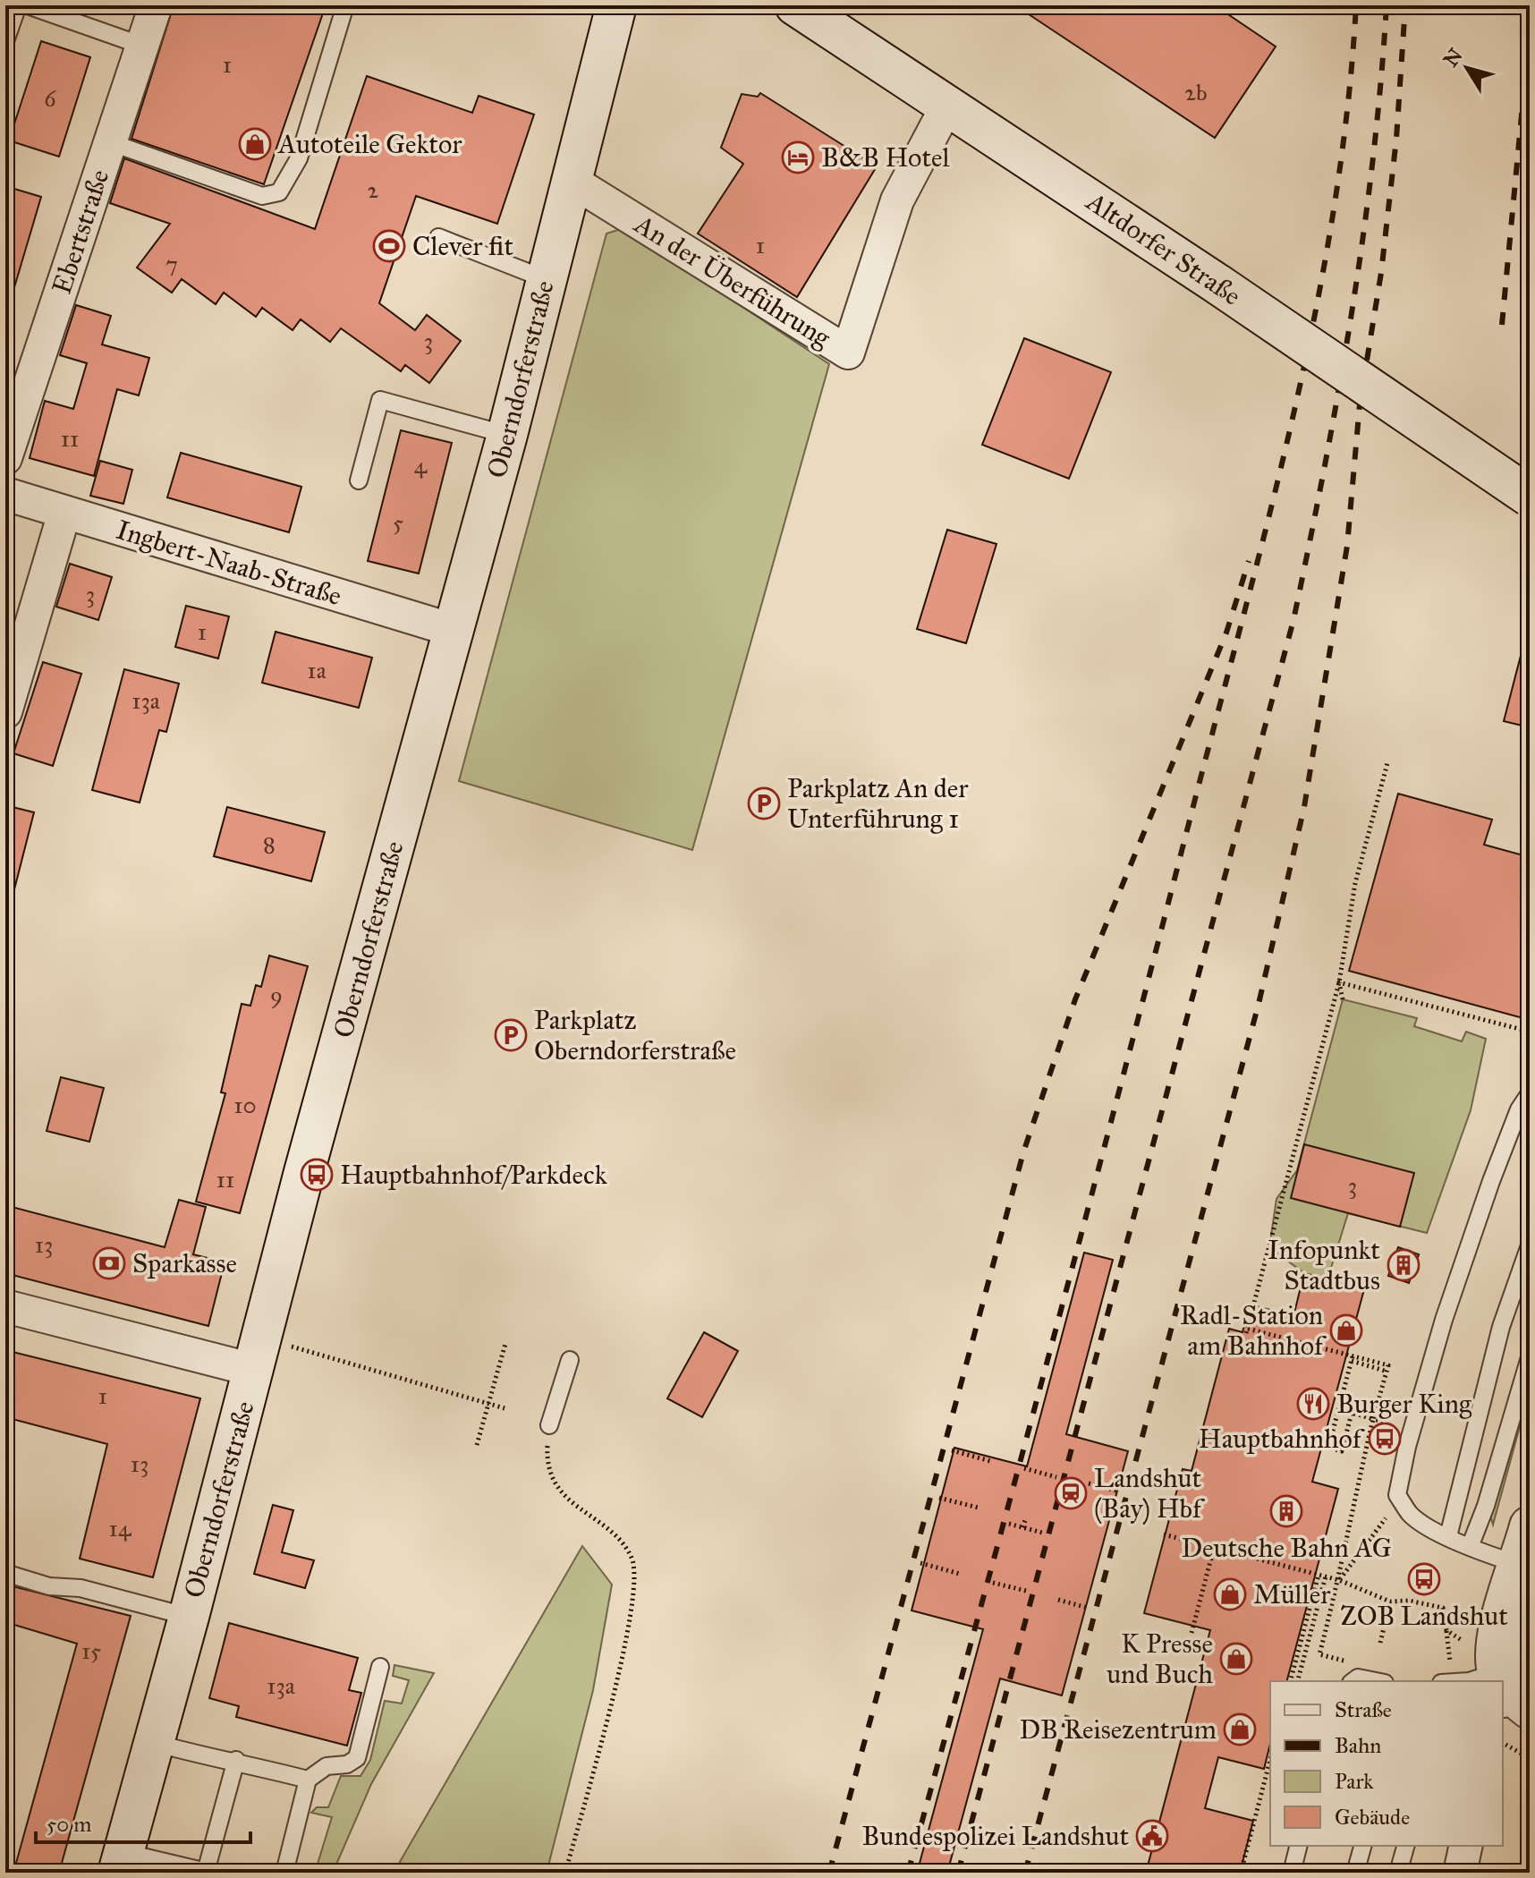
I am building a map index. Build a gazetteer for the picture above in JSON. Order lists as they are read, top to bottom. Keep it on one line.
{"streets":{"main road":["Altdorfer Straße","Oberndorferstraße"],"street":["Ebertstraße","An der Überführung","Ingbert-Naab-Straße"]},"crossings":[["Altdorfer Straße","An der Überführung"],["An der Überführung","Oberndorferstraße"],["Oberndorferstraße","Ingbert-Naab-Straße"]],"places":{"shop":["Autoteile Gektor","Radl-Station am Bahnhof","Müller","K Presse und Buch","DB Reisezentrum"],"hotel":["B&B Hotel"],"sports":["Clever fit"],"parking":["Parkplatz An der Unterführung 1","Parkplatz Oberndorferstraße"],"bus stop":["Hauptbahnhof/Parkdeck","Hauptbahnhof","ZOB Landshut"],"bank":["Sparkasse"],"building":["Infopunkt Stadtbus","Deutsche Bahn AG"],"restaurant":["Burger King"],"station":["Landshut (Bay) Hbf"],"public building":["Bundespolizei Landshut"]},"house_numbers":["1","2b","6","2","1","7","3","11","4","5","3","1","1a","13a","8","9","10","11","3","13","1","13","14","15","13a"],"legend":["Straße","Bahn","Park","Gebäude"],"scale_bar":"50 m","north":"top left"}
